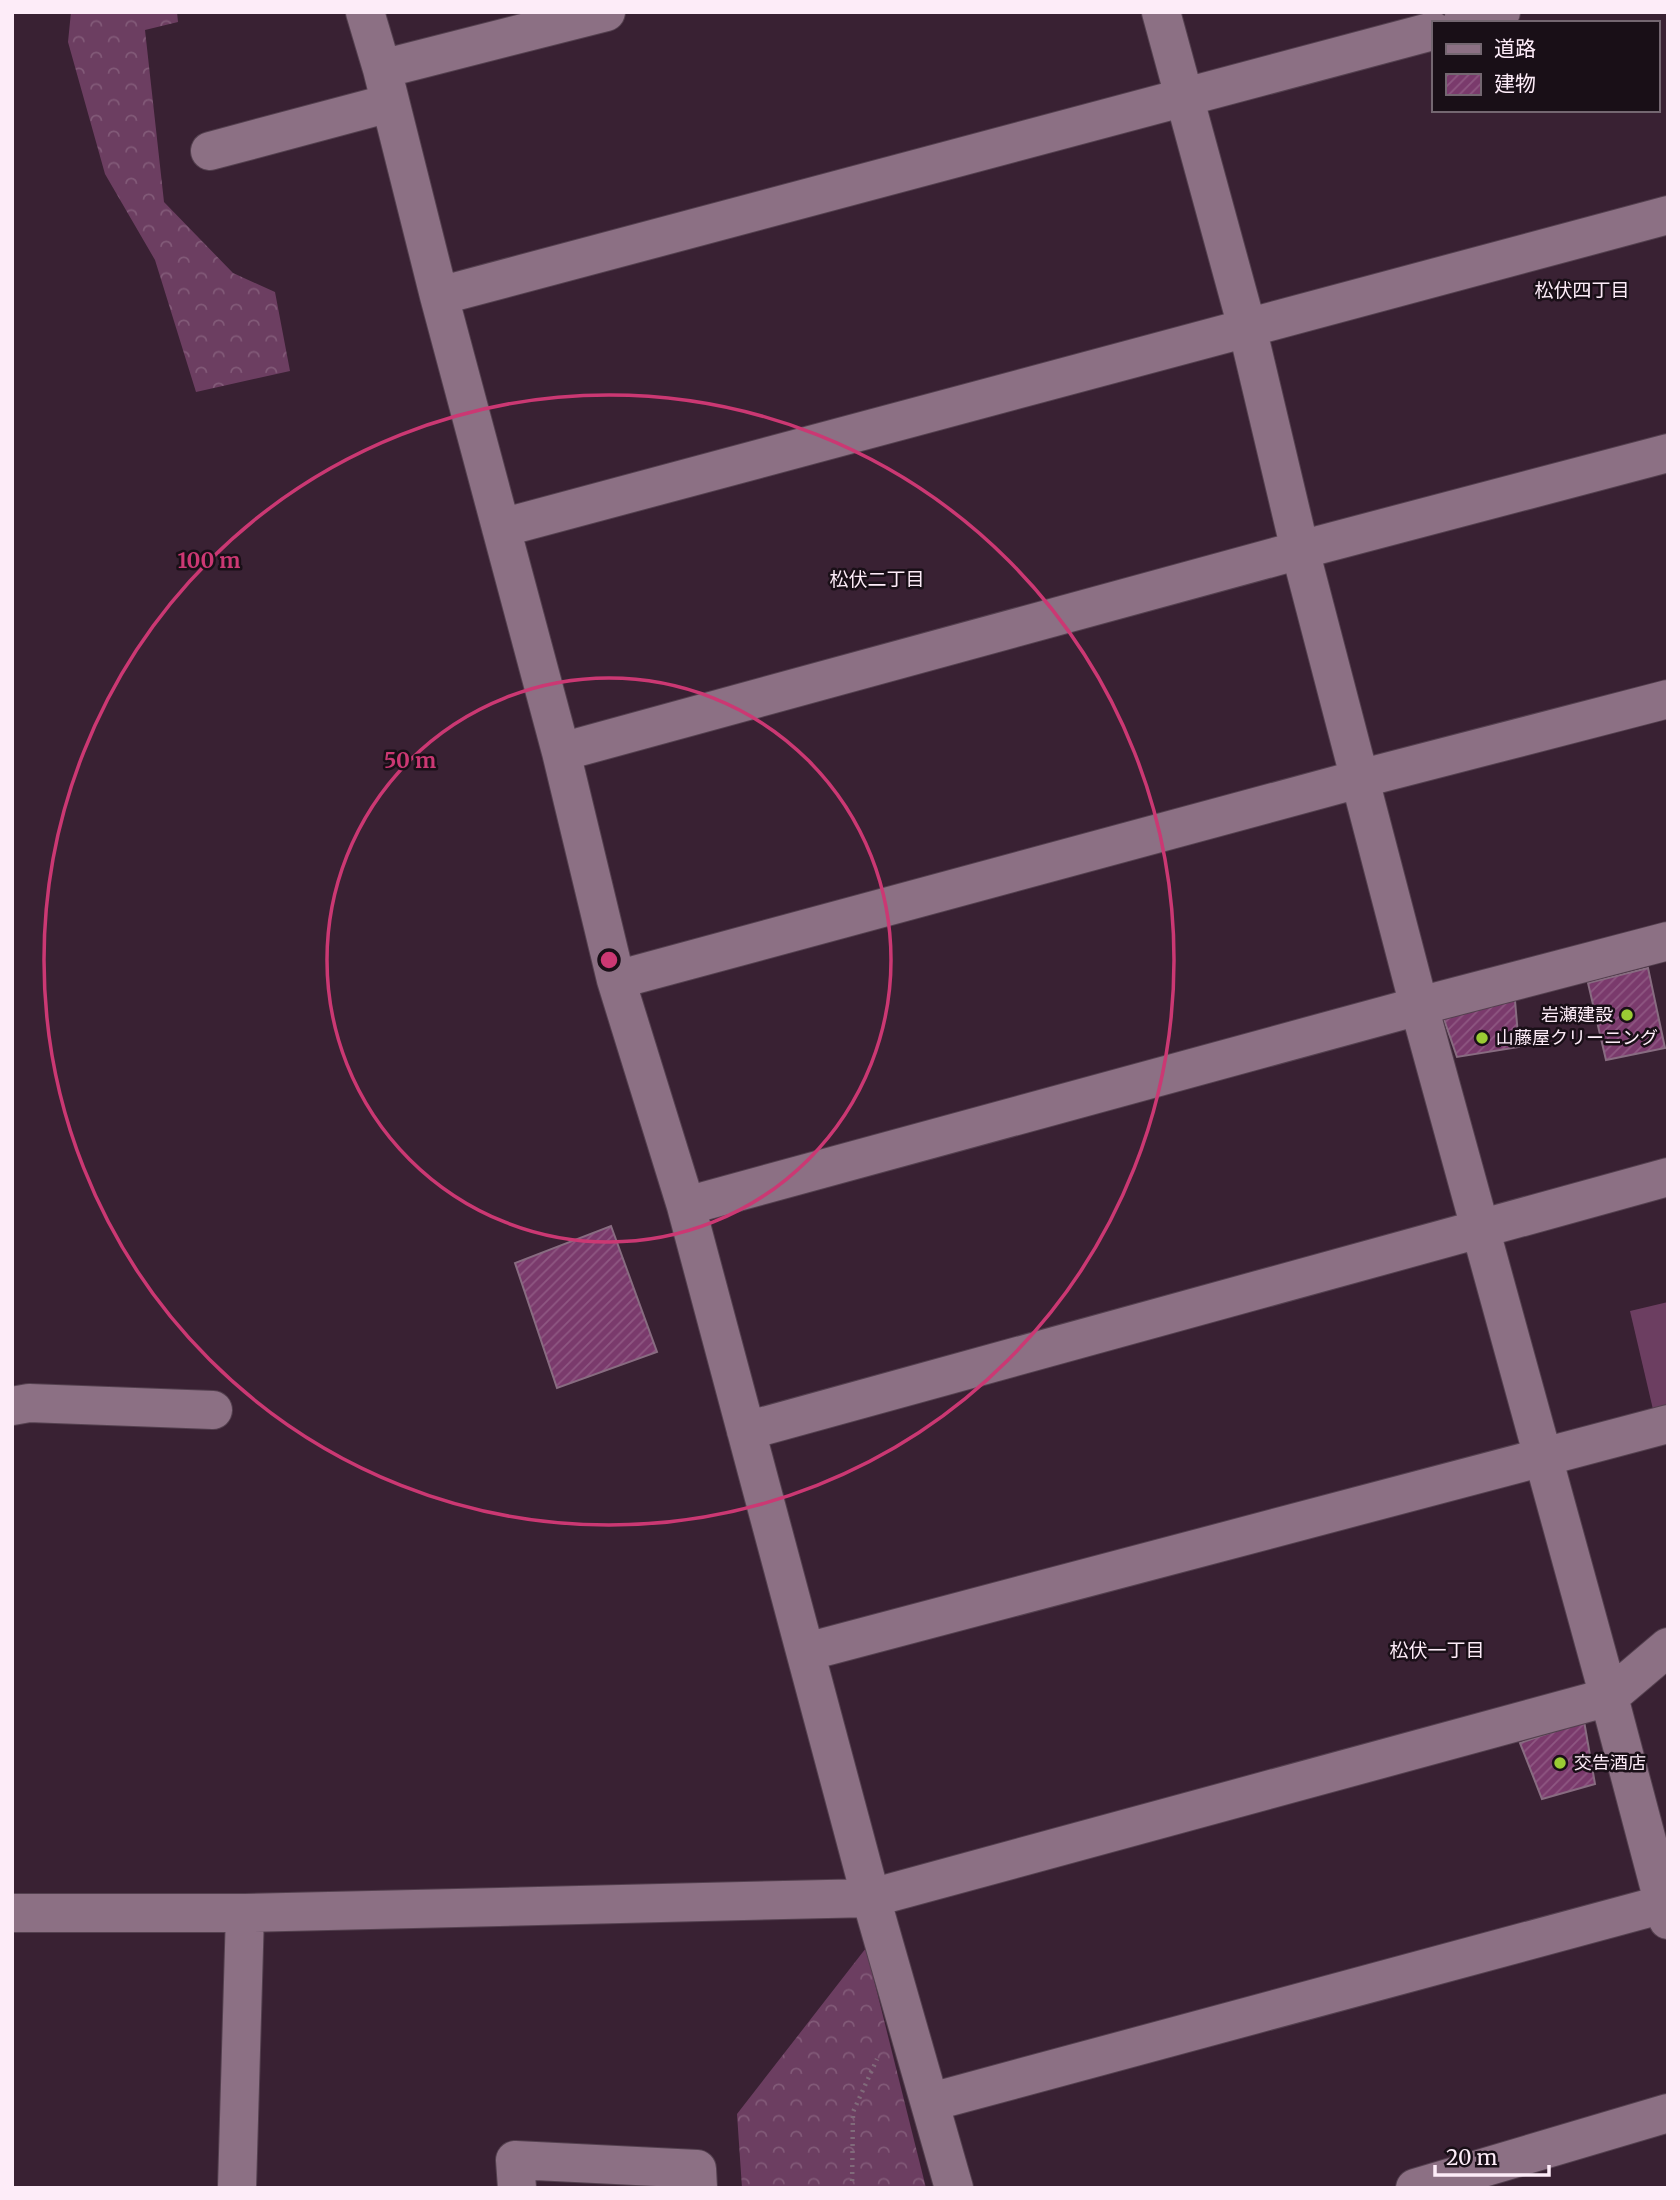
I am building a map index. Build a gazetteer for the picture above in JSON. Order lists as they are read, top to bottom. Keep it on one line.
{"districts":["松伏四丁目","松伏二丁目","松伏一丁目"],"places":["岩瀬建設","山藤屋クリーニング","交告酒店"],"legend":["道路","建物"],"scale_bar":"20 m","rings":["100 m","50 m"]}
